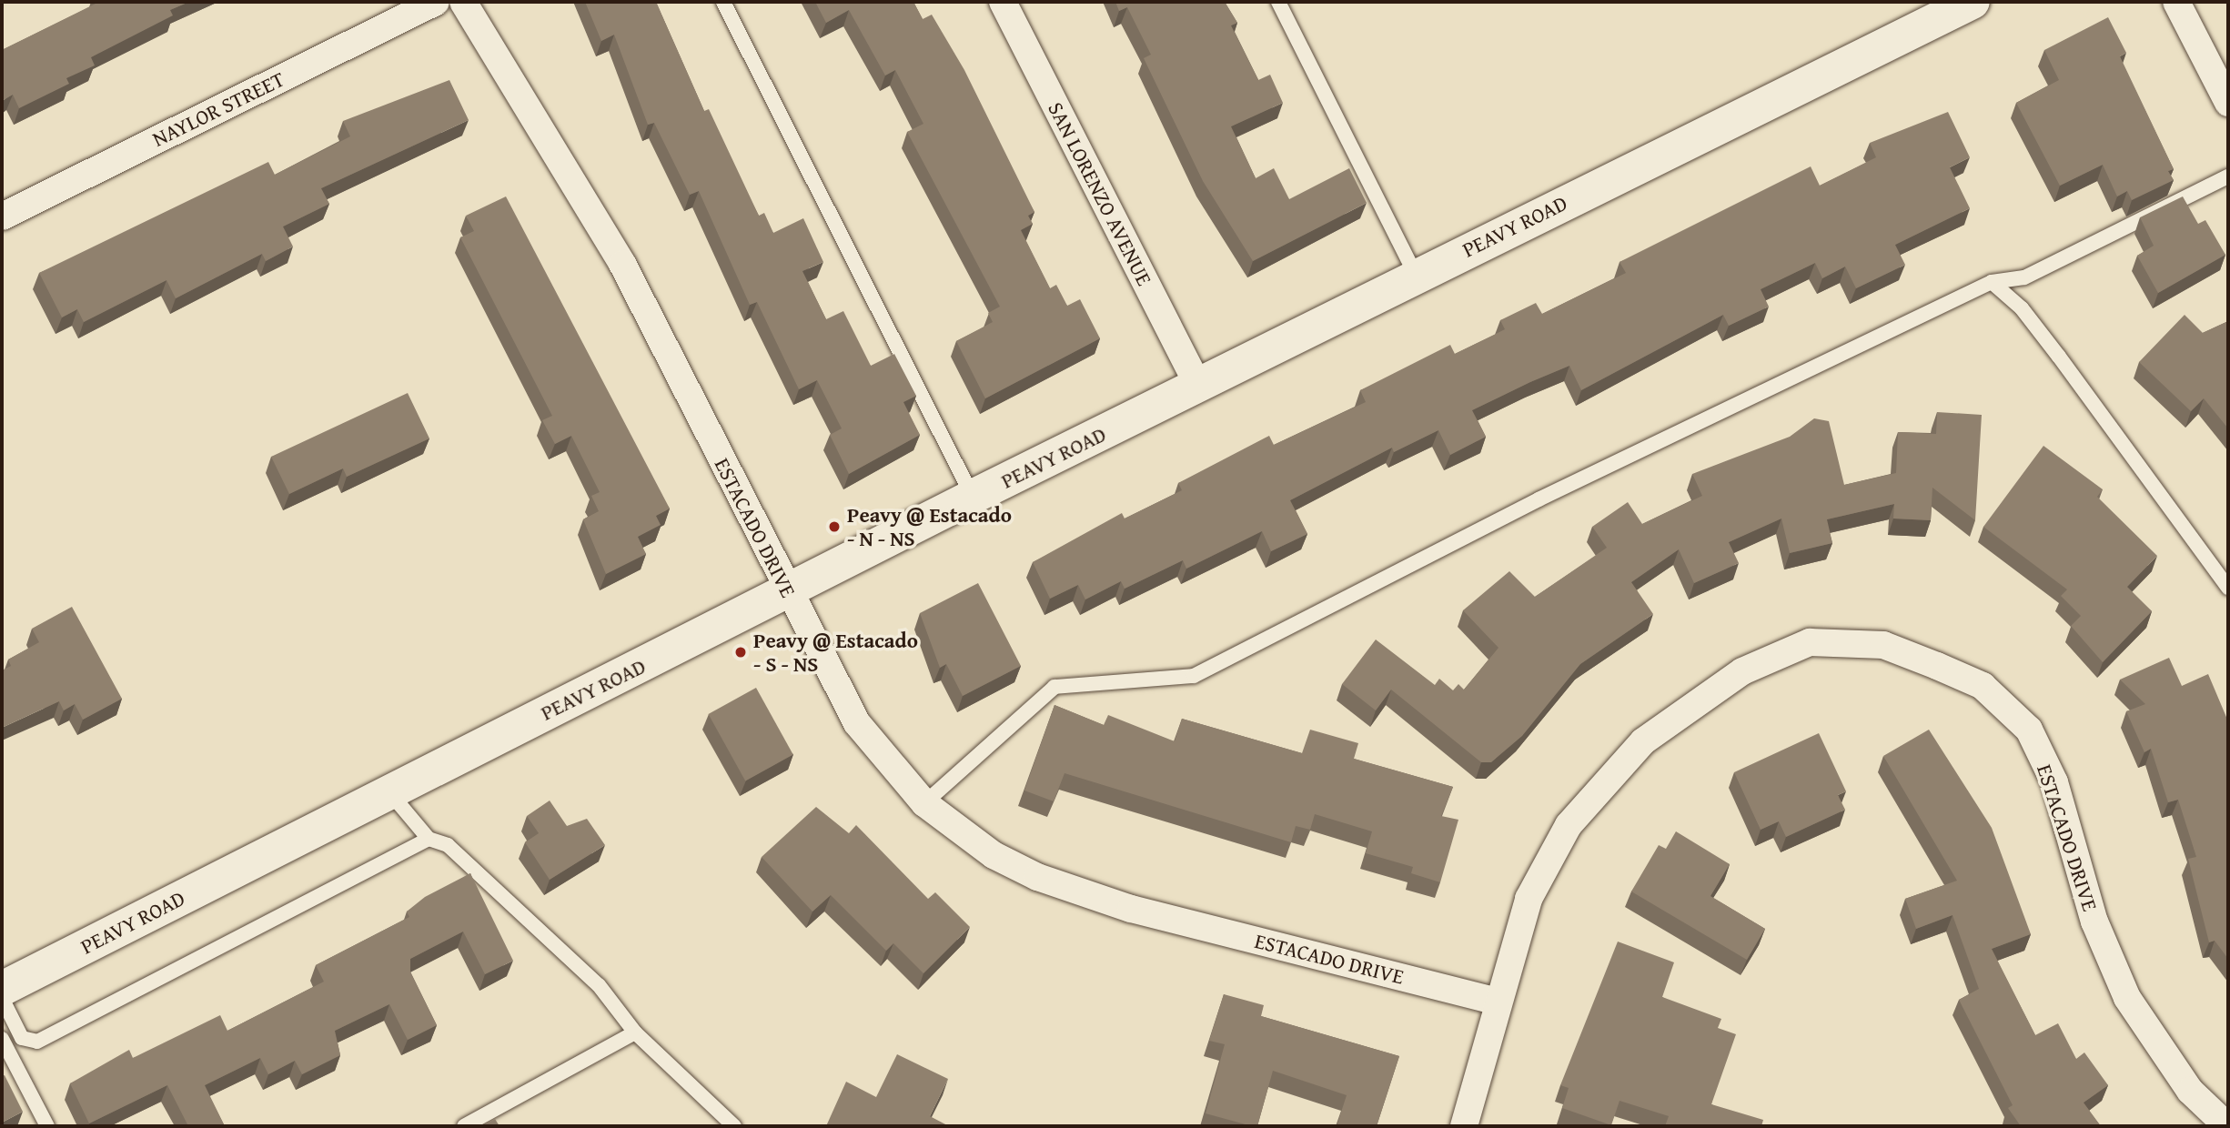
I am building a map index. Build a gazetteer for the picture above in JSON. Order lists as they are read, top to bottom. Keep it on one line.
{"streets":{"street":["NAYLOR STREET","SAN LORENZO AVENUE","PEAVY ROAD","ESTACADO DRIVE"]},"crossings":[["SAN LORENZO AVENUE","PEAVY ROAD"],["PEAVY ROAD","ESTACADO DRIVE"]],"places":["Peavy @ Estacado - N - NS","Peavy @ Estacado - S - NS"]}
